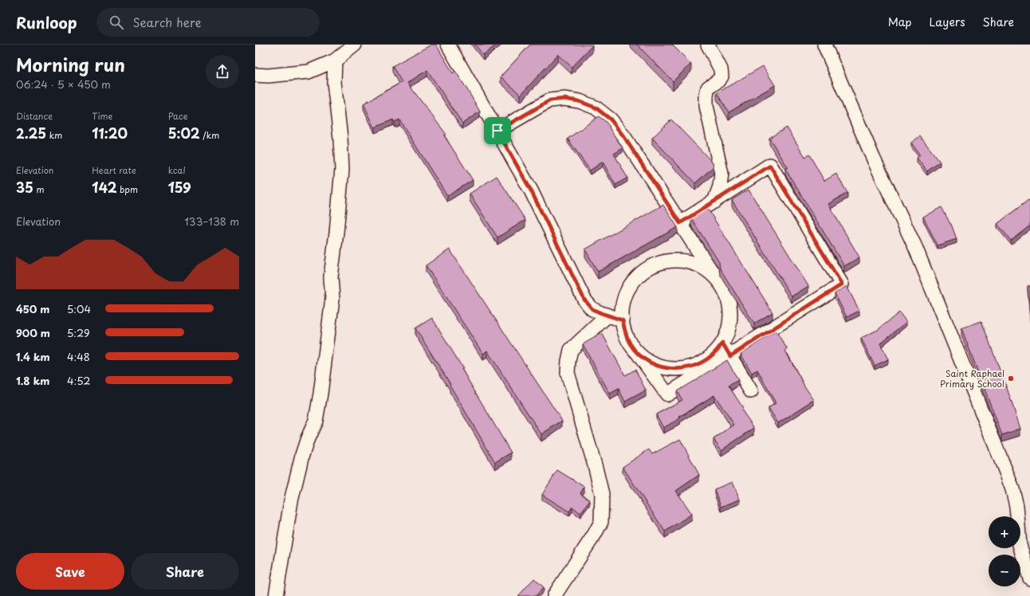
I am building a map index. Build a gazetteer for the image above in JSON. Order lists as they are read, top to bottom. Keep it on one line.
{"places":["Saint Raphael Primary School"],"page":{"header":"Runloop","search":"Search here","nav":["Map","Layers","Share"],"heading":["Morning run","06:24 · 5 × 450 m"],"stats":[["Distance","2.25 km"],["Time","11:20"],["Pace","5:02 /km"],["Elevation","35 m"],["Heart rate","142 bpm"],["kcal","159"]],"chart":["Elevation","133–138 m"],"list":[{"name":"450 m","note":"5:04"},{"name":"900 m","note":"5:29"},{"name":"1.4 km","note":"4:48"},{"name":"1.8 km","note":"4:52"}],"map_buttons":["+","−"],"buttons":["Save","Share"]}}
